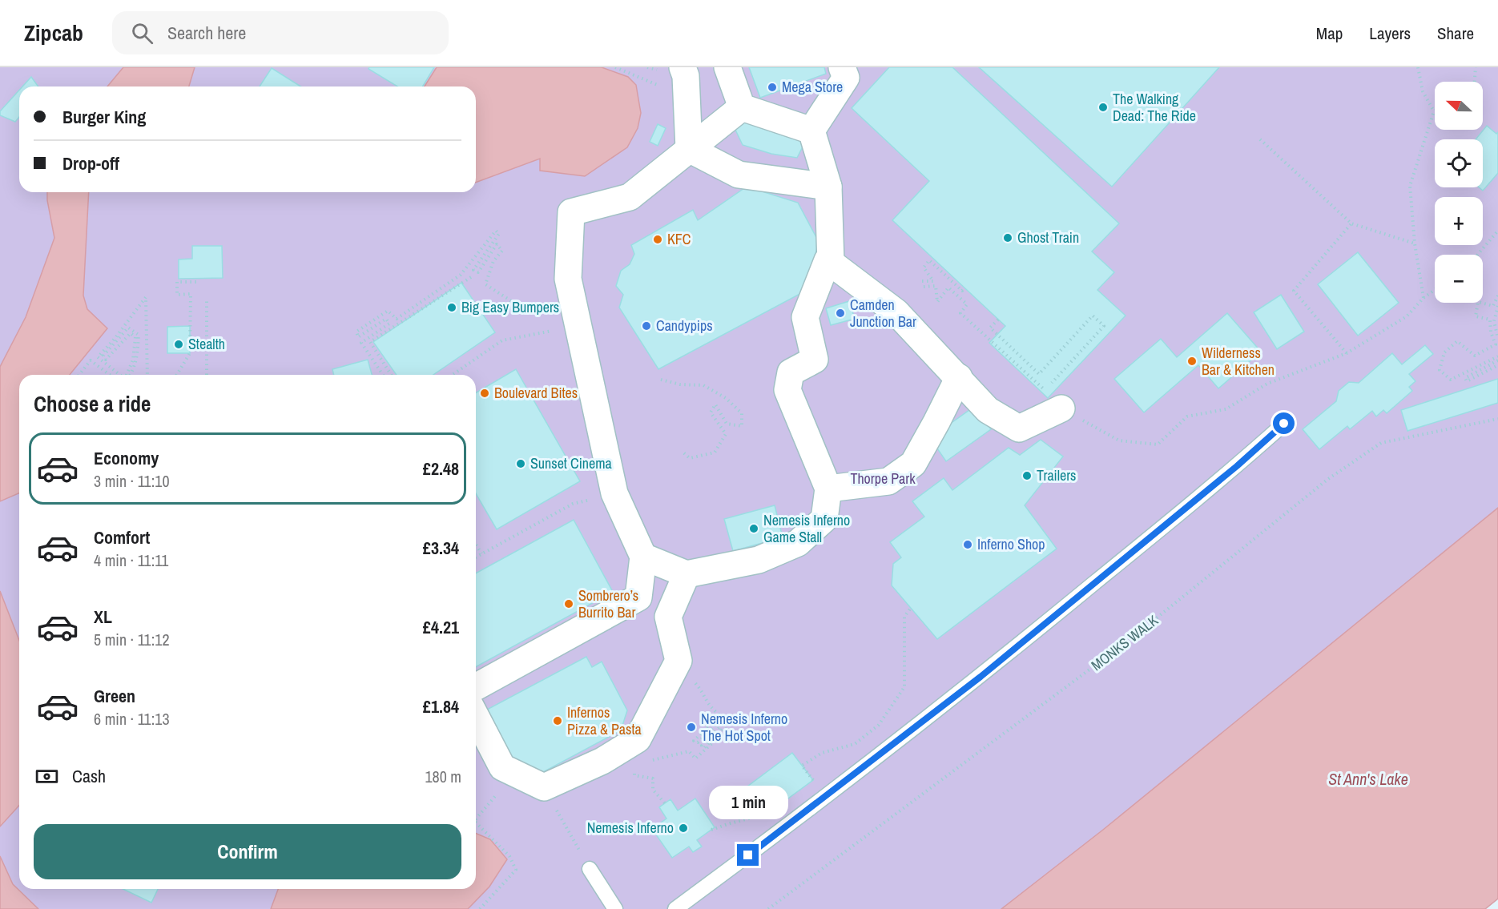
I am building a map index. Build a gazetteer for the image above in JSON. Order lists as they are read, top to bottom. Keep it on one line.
{"streets":{"path":["MONKS WALK"]},"water":["St Ann's Lake"],"parks":["Thorpe Park"],"places":["Mega Store","The Walking Dead: The Ride","Ghost Train","KFC","Big Easy Bumpers","Camden Junction Bar","Candypips","Stealth","Wilderness Bar & Kitchen","Boulevard Bites","Sunset Cinema","Trailers","Nemesis Inferno Game Stall","Inferno Shop","Sombrero’s Burrito Bar","Infernos Pizza & Pasta","Nemesis Inferno The Hot Spot","Nemesis Inferno"],"north":"left","page":{"header":"Zipcab","search":"Search here","nav":["Map","Layers","Share"],"map_buttons":["+","−"],"banner":["Burger King","Drop-off"],"heading":"Choose a ride","list":[{"name":"Economy","note":"3 min · 11:10","value":"£2.48"},{"name":"Comfort","note":"4 min · 11:11","value":"£3.34"},{"name":"XL","note":"5 min · 11:12","value":"£4.21"},{"name":"Green","note":"6 min · 11:13","value":"£1.84"}],"pay":["Cash","180 m"],"bubble":"1 min","buttons":"Confirm"}}
